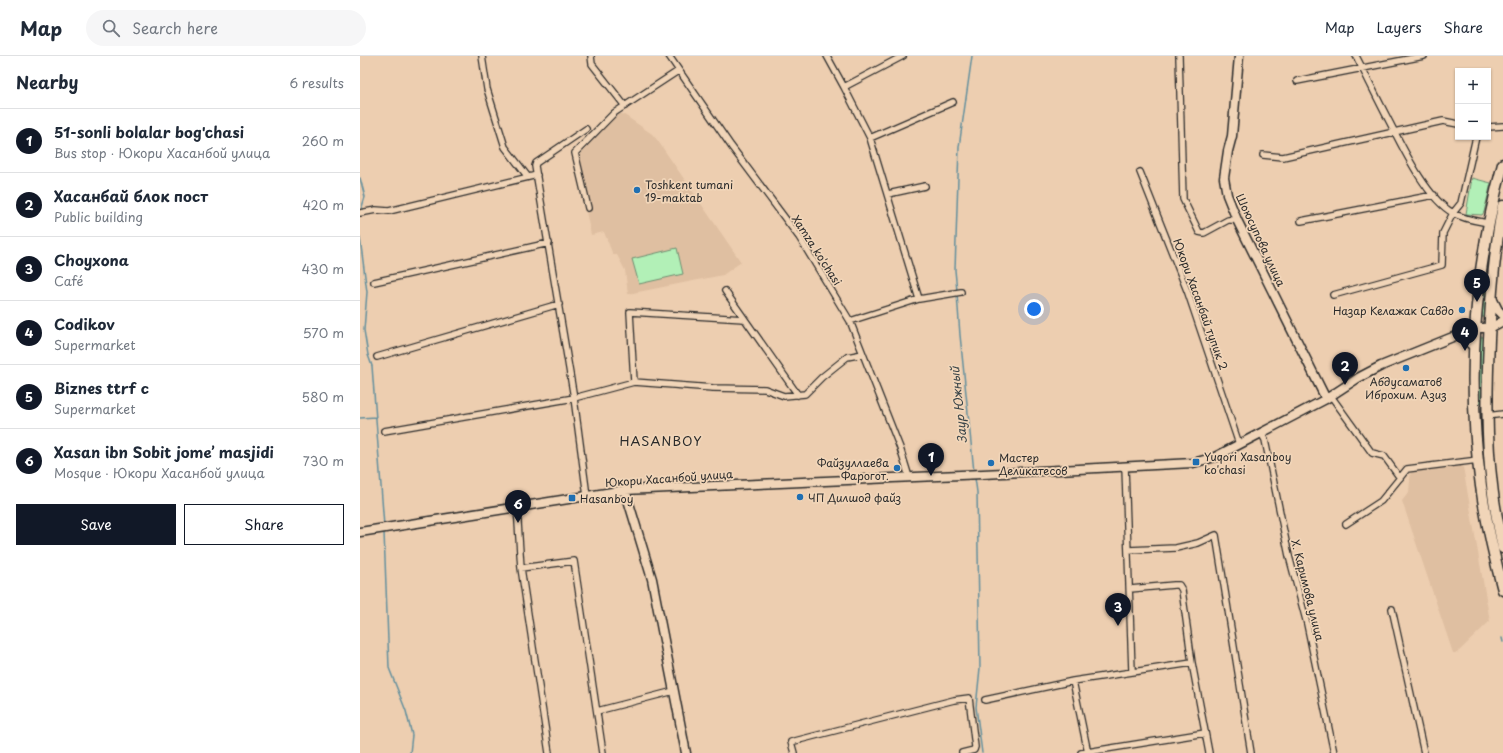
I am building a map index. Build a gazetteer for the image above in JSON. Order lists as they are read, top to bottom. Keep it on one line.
{"streets":{"street":["Шоюсупова улица","Xamza ko'chasi","Юкори Хасанбай тупик 2","Юкори Хасанбой улица","Х. Каримова улица"]},"crossings":[["Шоюсупова улица","Юкори Хасанбой улица"],["Xamza ko'chasi","Юкори Хасанбой улица"],["Юкори Хасанбай тупик 2","Юкори Хасанбой улица"],["Юкори Хасанбой улица","Х. Каримова улица"]],"districts":["HASANBOY"],"water":["Заур Южный"],"places":{"other":["Toshkent tumani 19-maktab","Назар Келажак Савдо","Абдусаматов Иброхим. Азиз","Мастер Деликатесов","Файзуллаева Фарогот.","ЧП Дилшод файз"],"transit":["Yuqori Xasanboy ko'chasi","Hasanboy"]},"page":{"header":"Map","search":"Search here","nav":["Map","Layers","Share"],"heading":["Nearby","6 results"],"map_buttons":["+","−"],"list":[{"mark":"1","name":"51-sonli bolalar bog'chasi","note":"Bus stop · Юкори Хасанбой улица","value":"260 m"},{"mark":"2","name":"Хасанбай блок пост","note":"Public building","value":"420 m"},{"mark":"3","name":"Choyxona","note":"Café","value":"430 m"},{"mark":"4","name":"Codikov","note":"Supermarket","value":"570 m"},{"mark":"5","name":"Biznes ttrf c","note":"Supermarket","value":"580 m"},{"mark":"6","name":"Xasan ibn Sobit jome’ masjidi","note":"Mosque · Юкори Хасанбой улица","value":"730 m"}],"pins":["5","4","2","1","6","3"],"buttons":["Save","Share"]}}
